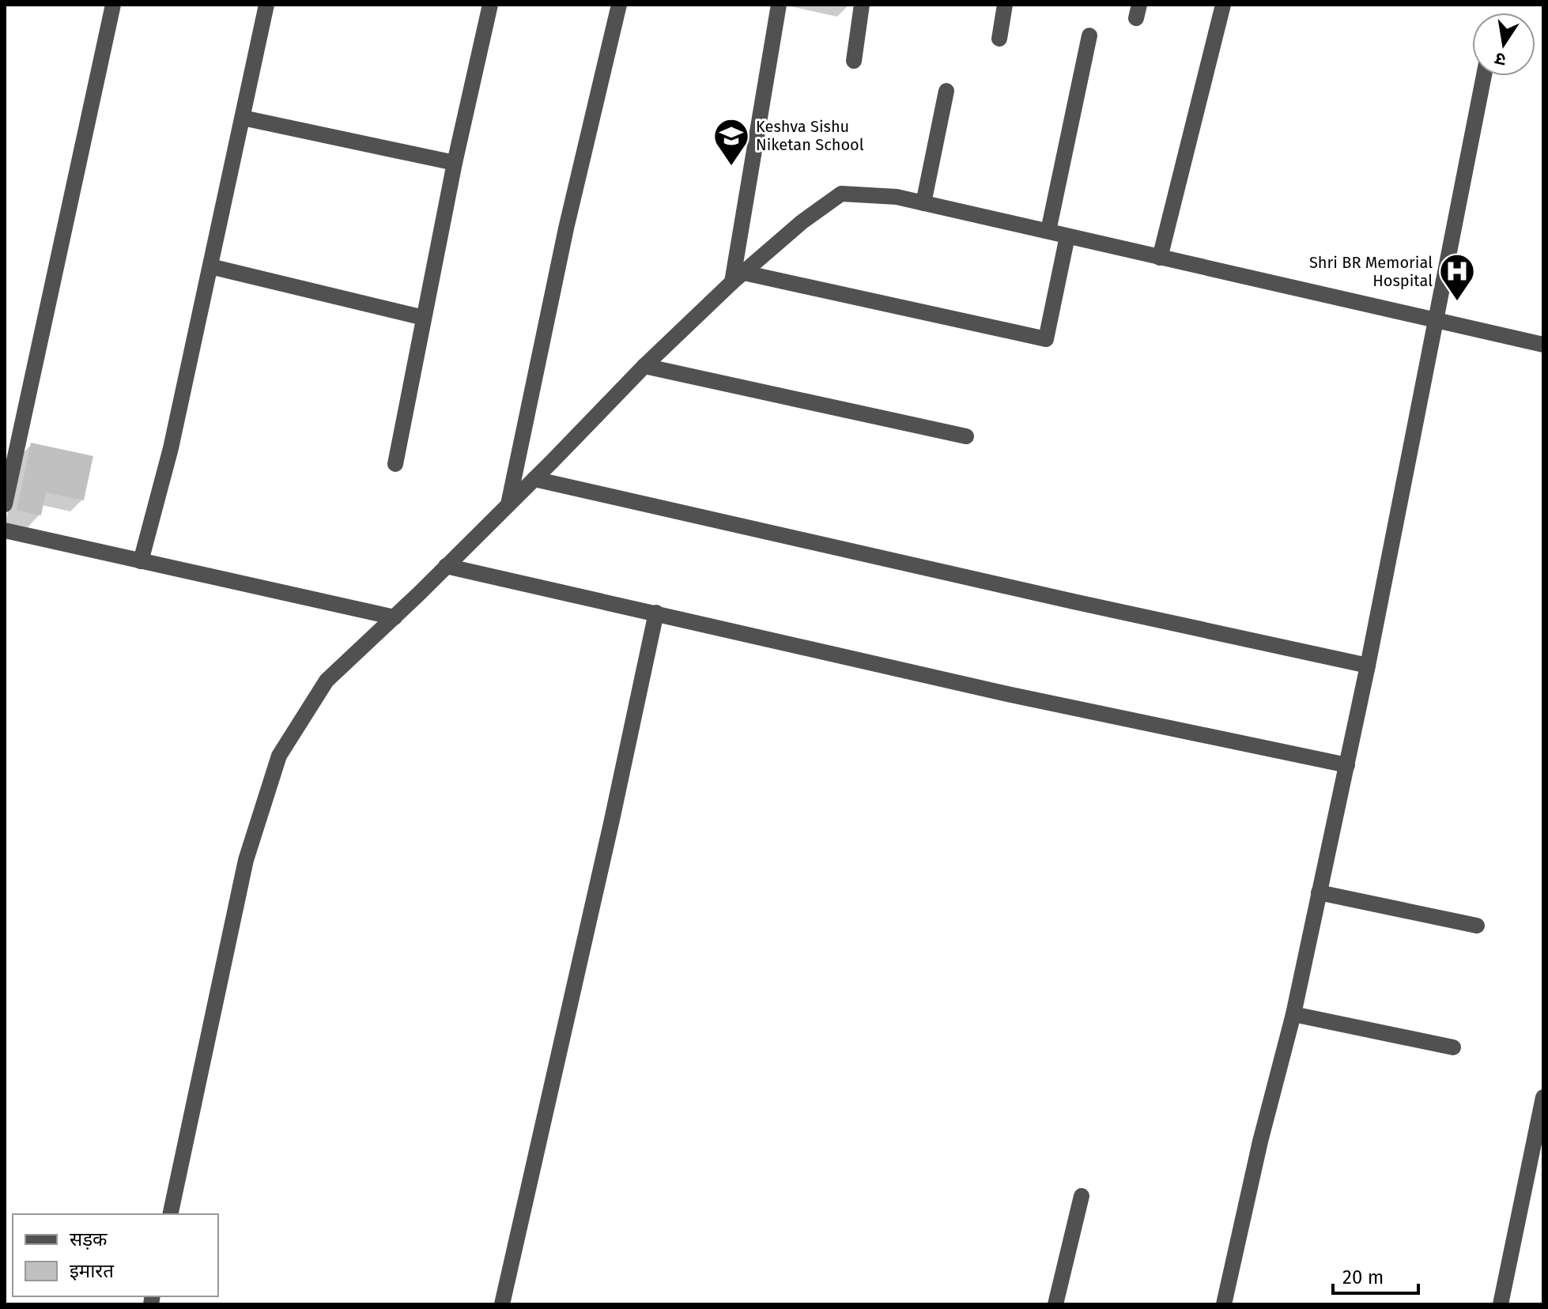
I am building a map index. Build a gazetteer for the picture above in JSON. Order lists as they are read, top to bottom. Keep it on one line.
{"places":{"school or university":["Keshva Sishu Niketan School"],"hospital":["Shri BR Memorial Hospital"]},"legend":["सड़क","इमारत"],"scale_bar":"20 m","north":"bottom"}
